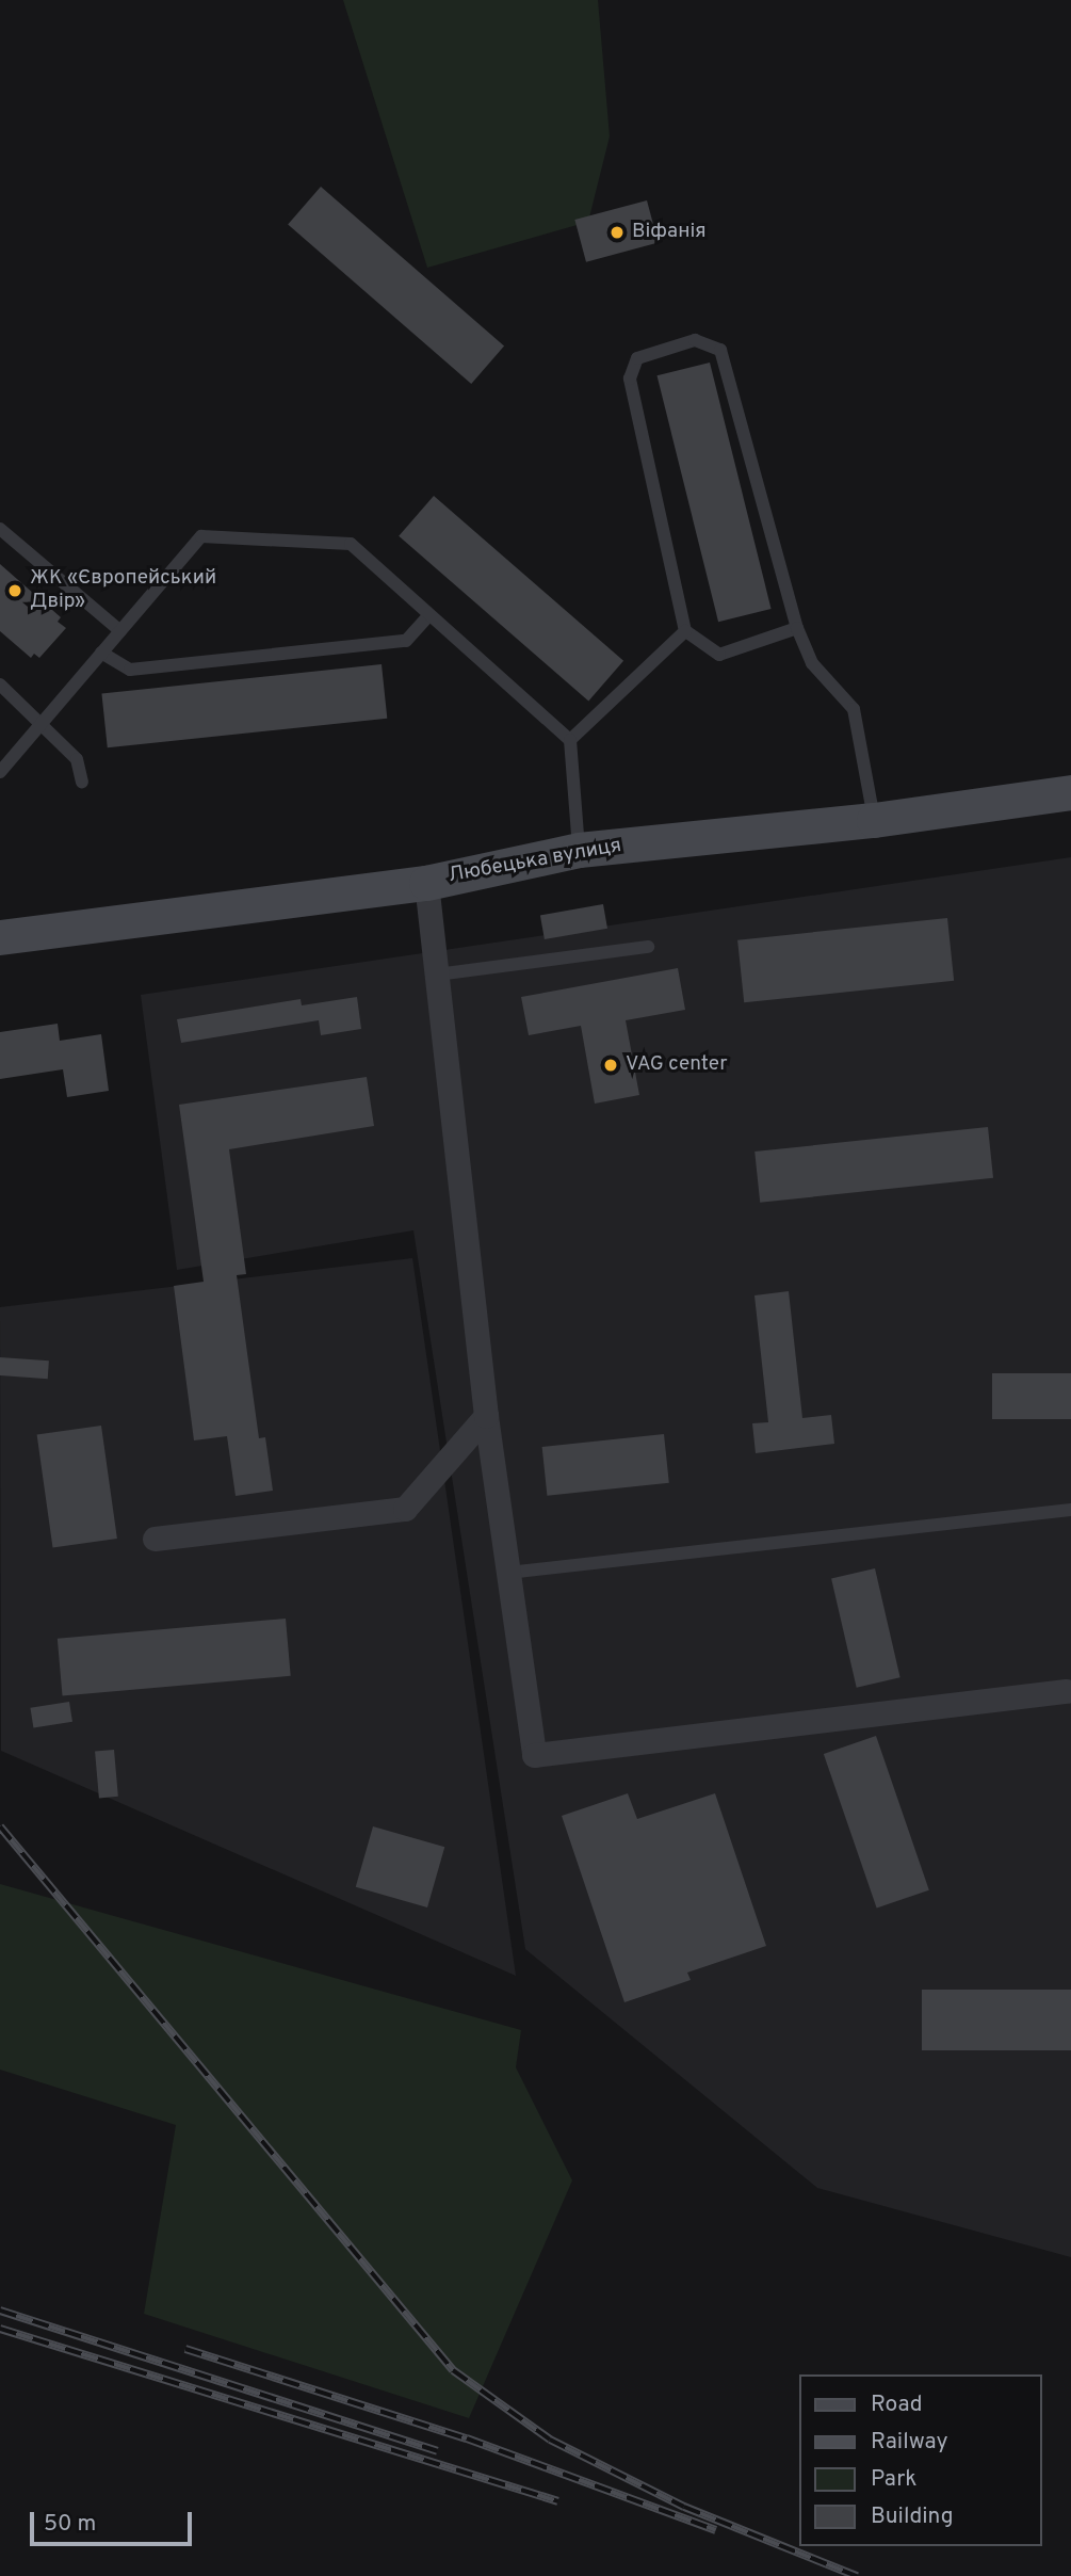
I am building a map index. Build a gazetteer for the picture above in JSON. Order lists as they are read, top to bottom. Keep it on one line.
{"streets":{"main road":["Любецька вулиця"]},"places":["Віфанія","ЖК «Європейський Двір»","VAG center"],"legend":["Road","Railway","Park","Building"],"scale_bar":"50 m"}
